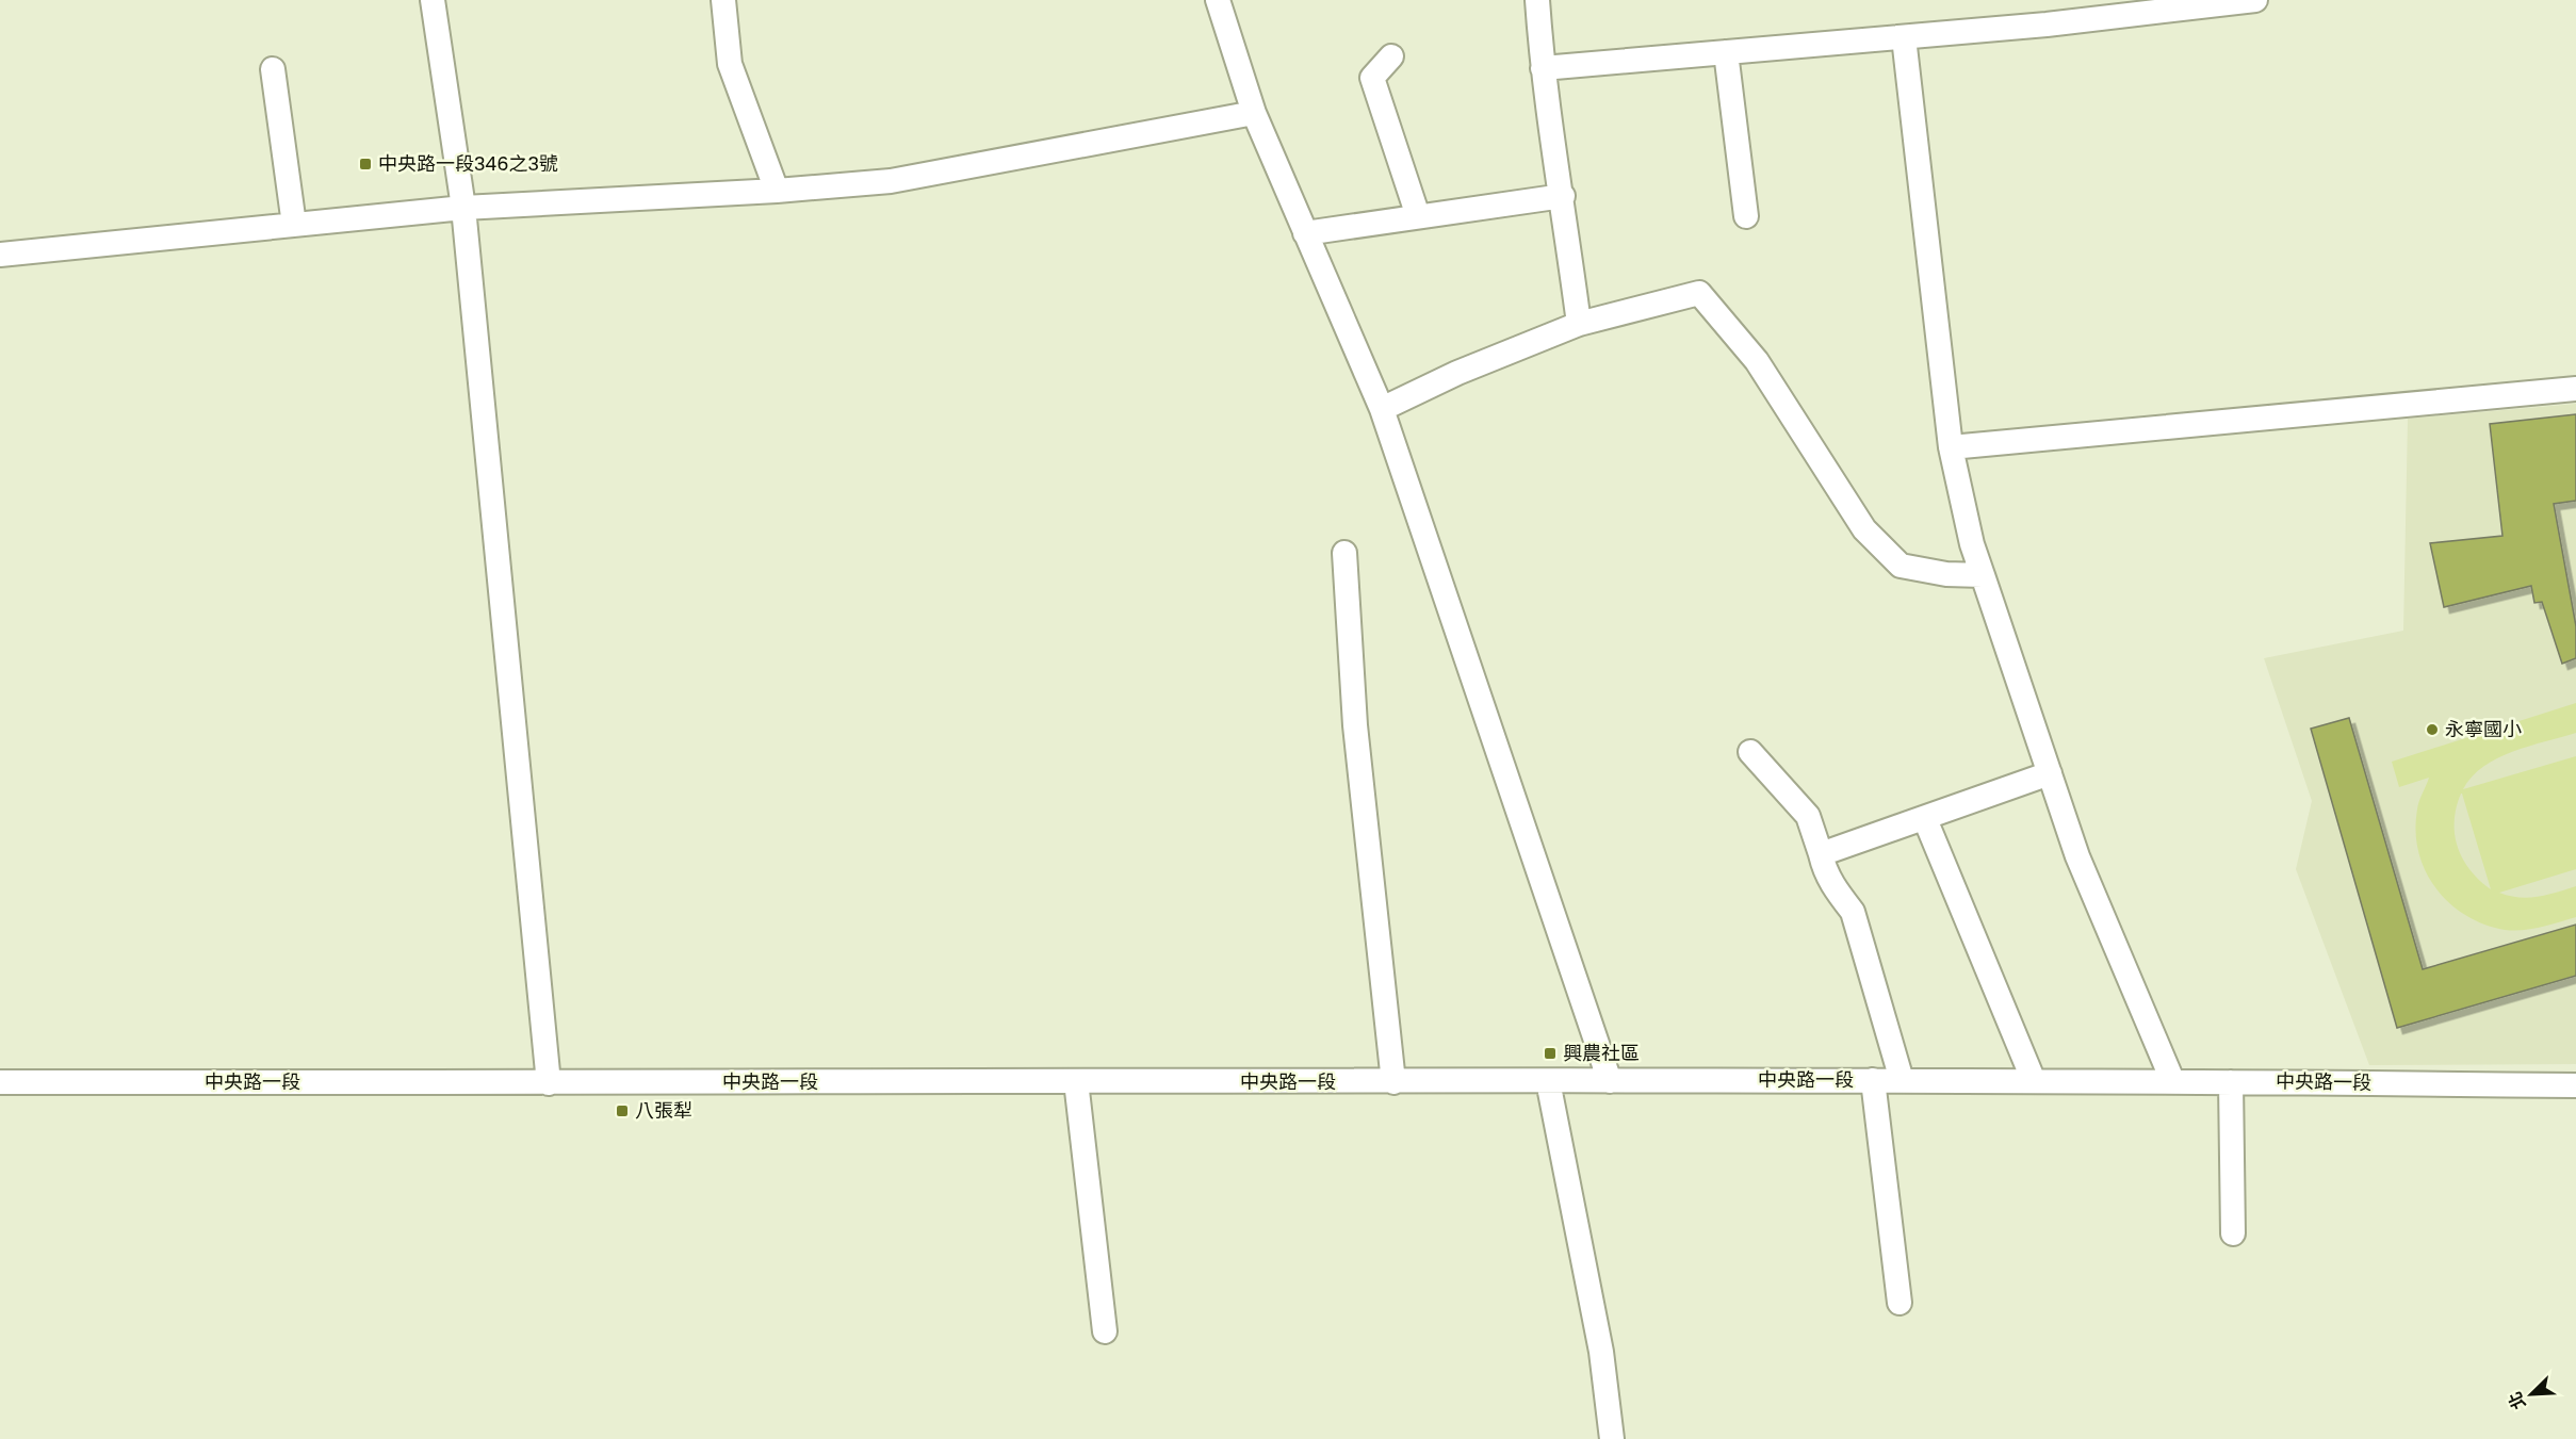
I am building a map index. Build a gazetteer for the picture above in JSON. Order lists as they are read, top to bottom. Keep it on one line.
{"streets":{"street":["中央路一段"]},"places":{"transit":["中央路一段346之3號","興農社區","八張犁"],"other":["永寧國小"]},"north":"bottom left"}
